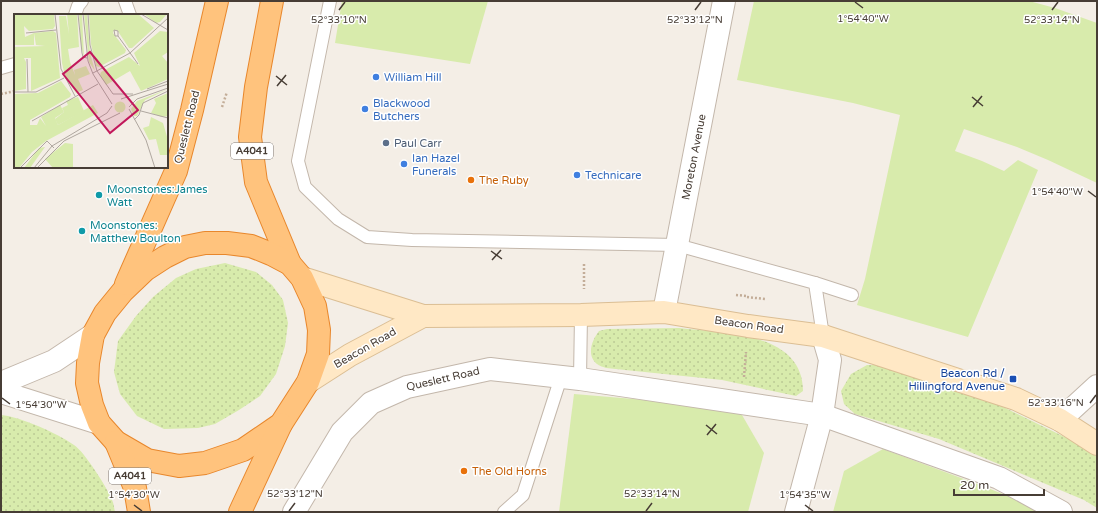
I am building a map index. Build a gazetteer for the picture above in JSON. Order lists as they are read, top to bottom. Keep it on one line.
{"streets":{"highway":["Queslett Road","A4041"],"main road":["Beacon Road"],"street":["Moreton Avenue"]},"crossings":[["A4041","Beacon Road"],["Moreton Avenue","Beacon Road"]],"places":{"other":["William Hill","Blackwood Butchers","Paul Carr","Ian Hazel Funerals","Technicare","The Ruby","Moonstones:James Watt","Moonstones: Matthew Boulton","The Old Horns"],"transit":["Beacon Rd / Hillingford Avenue"]},"scale_bar":"20 m","coordinates":["1°54'40\"W","52°33'10\"N","52°33'12\"N","52°33'14\"N","52°33'16\"N","1°54'30\"W","1°54'35\"W"]}
